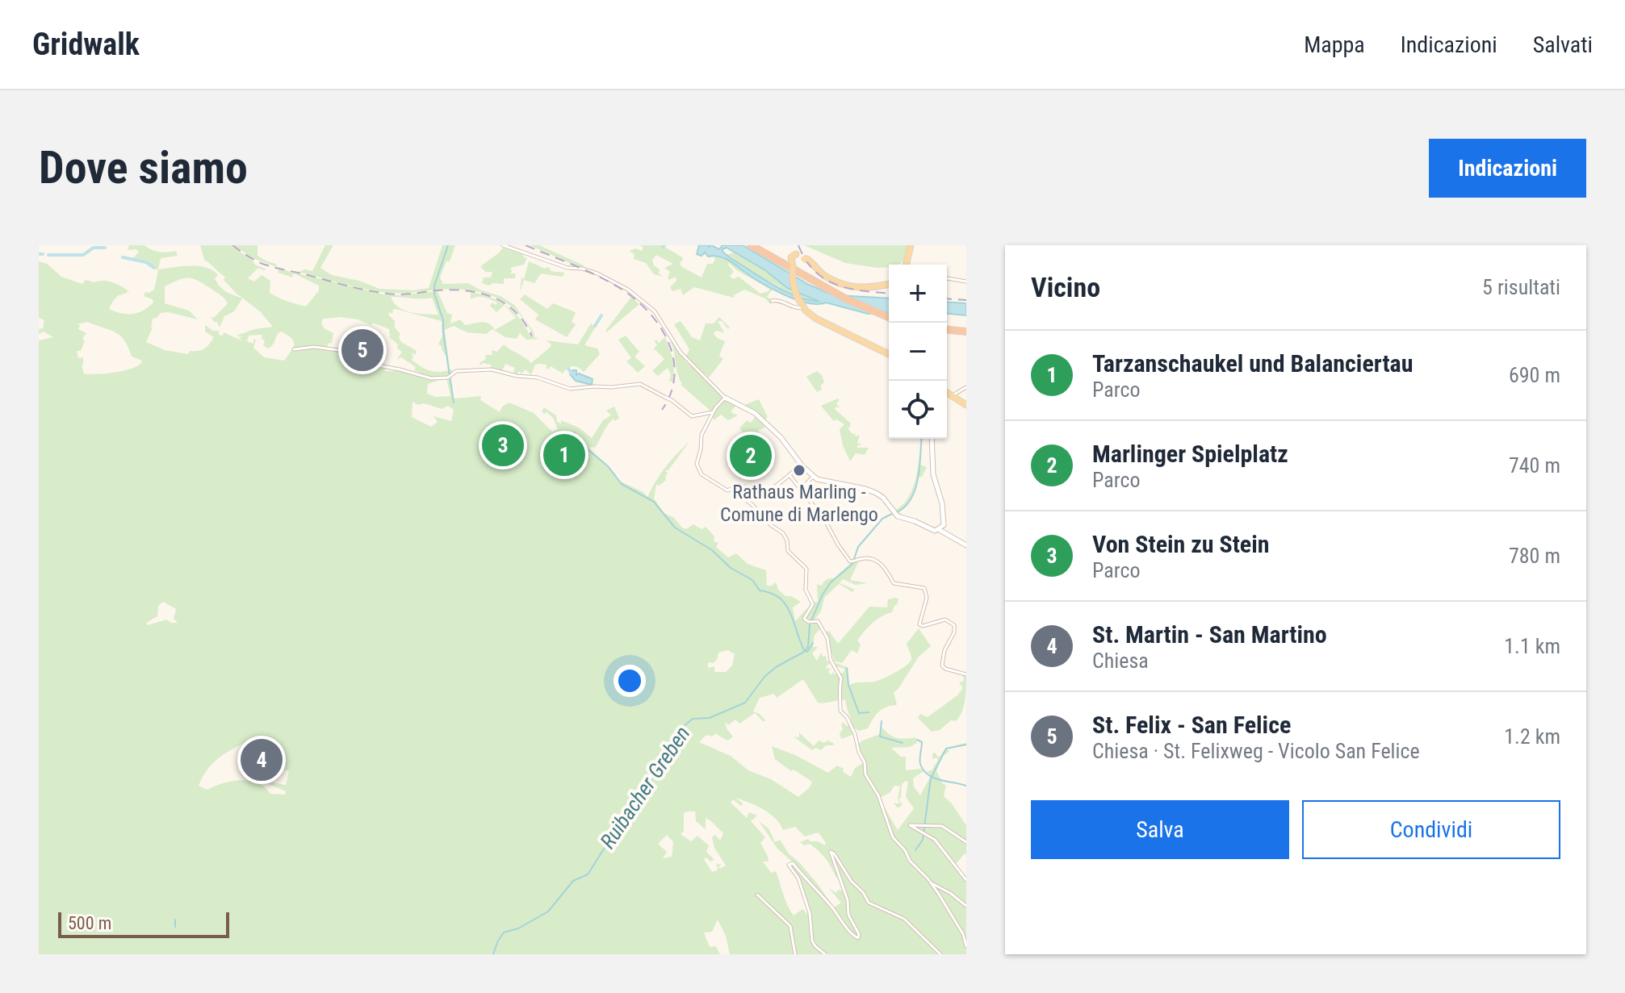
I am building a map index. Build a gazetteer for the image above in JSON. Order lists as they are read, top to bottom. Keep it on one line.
{"water":["Ruibacher Greben"],"places":["Rathaus Marling - Comune di Marlengo"],"scale_bar":"500 m","page":{"header":"Gridwalk","nav":["Mappa","Indicazioni","Salvati"],"buttons":["Indicazioni",["Salva","Condividi"]],"title":"Dove siamo","heading":["Vicino","5 risultati"],"map_buttons":["+","−"],"pins":["5","3","1","2","4"],"list":[{"mark":"1","name":"Tarzanschaukel und Balanciertau","note":"Parco","value":"690 m"},{"mark":"2","name":"Marlinger Spielplatz","note":"Parco","value":"740 m"},{"mark":"3","name":"Von Stein zu Stein","note":"Parco","value":"780 m"},{"mark":"4","name":"St. Martin - San Martino","note":"Chiesa","value":"1.1 km"},{"mark":"5","name":"St. Felix - San Felice","note":"Chiesa · St. Felixweg - Vicolo San Felice","value":"1.2 km"}],"scale":"500 m"}}
